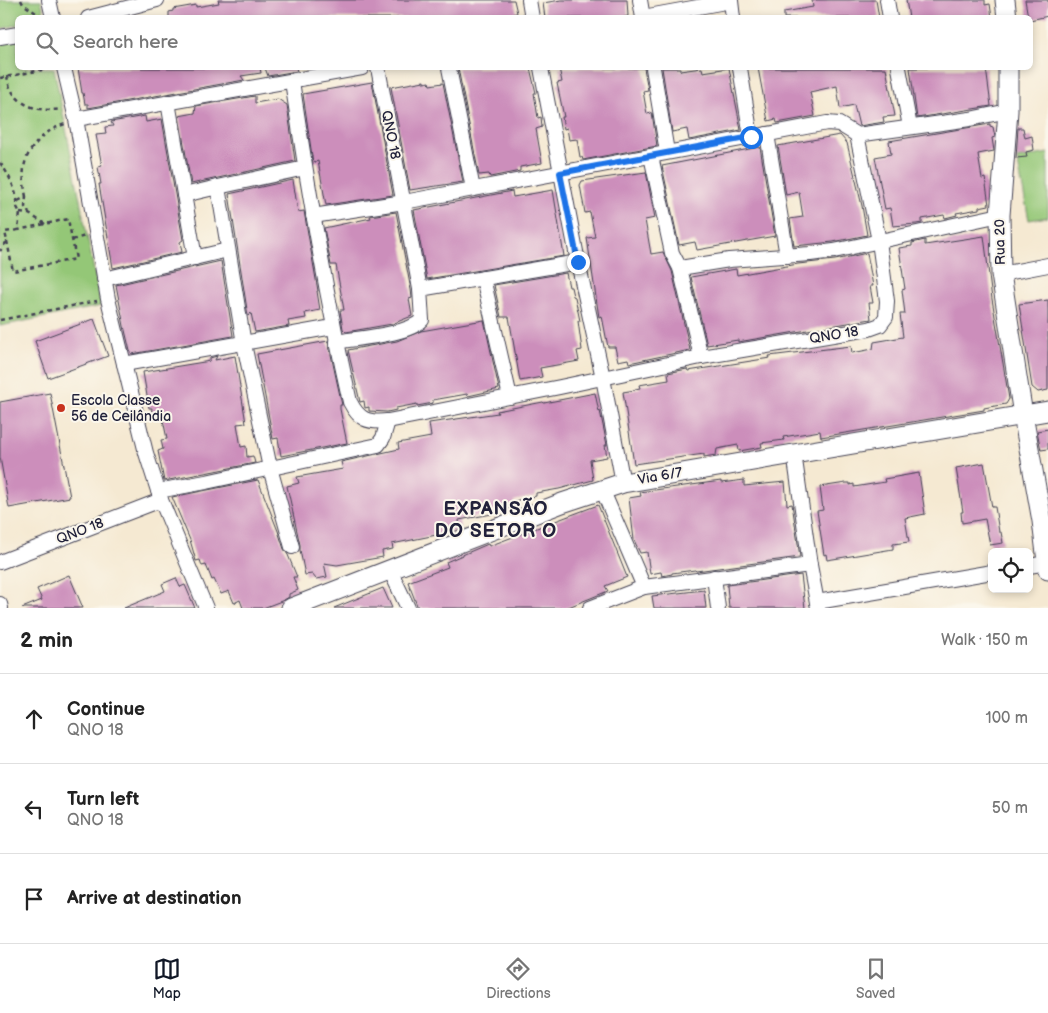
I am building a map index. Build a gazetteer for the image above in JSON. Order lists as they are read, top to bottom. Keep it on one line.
{"streets":{"street":["QNO 18","Rua 20","Via 6/7"]},"crossings":[["Rua 20","Via 6/7"]],"districts":["EXPANSÃO DO SETOR O"],"places":["Escola Classe 56 de Ceilândia"],"page":{"search":"Search here","heading":["2 min","Walk · 150 m"],"list":[["Continue","QNO 18","100 m"],["Turn left","QNO 18","50 m"],"Arrive at destination"],"nav":["Map","Directions","Saved"]}}
